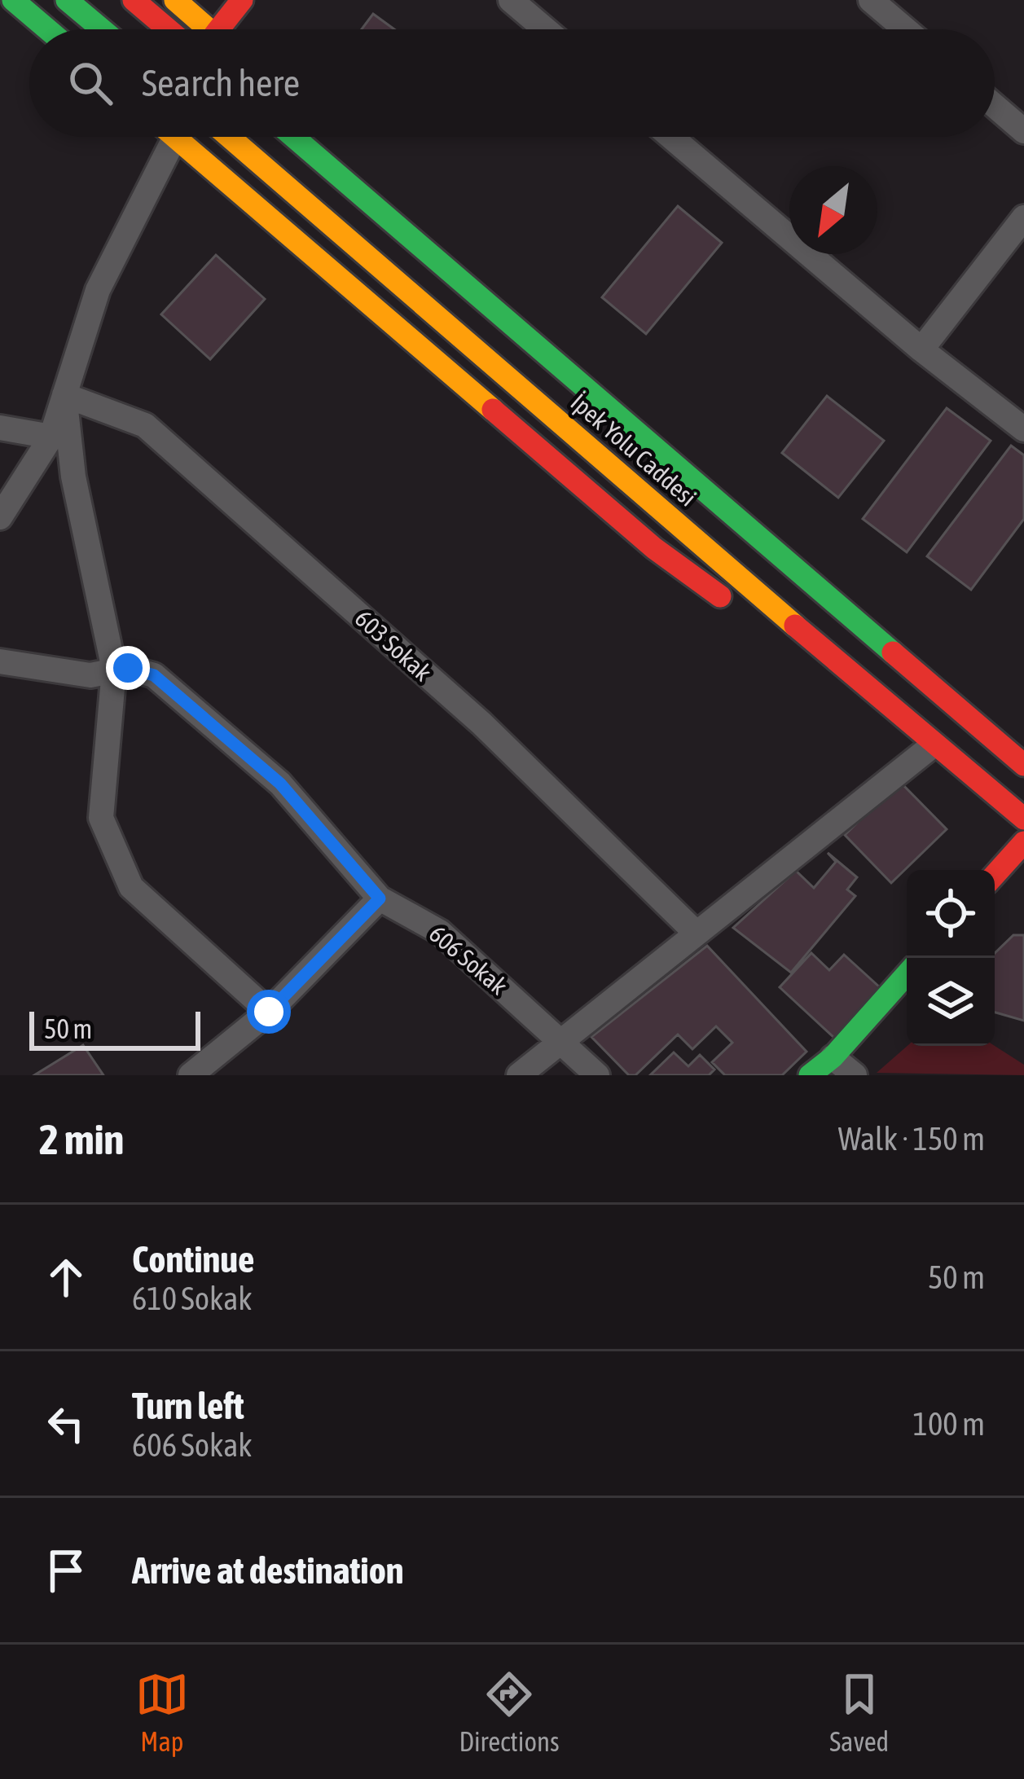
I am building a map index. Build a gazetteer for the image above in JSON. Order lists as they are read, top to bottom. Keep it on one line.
{"streets":{"main road":["İpek Yolu Caddesi"],"street":["603 Sokak","606 Sokak"]},"scale_bar":"50 m","north":"bottom left","page":{"search":"Search here","scale":"50 m","heading":["2 min","Walk · 150 m"],"list":[["Continue","610 Sokak","50 m"],["Turn left","606 Sokak","100 m"],"Arrive at destination"],"nav":["Map","Directions","Saved"]}}
